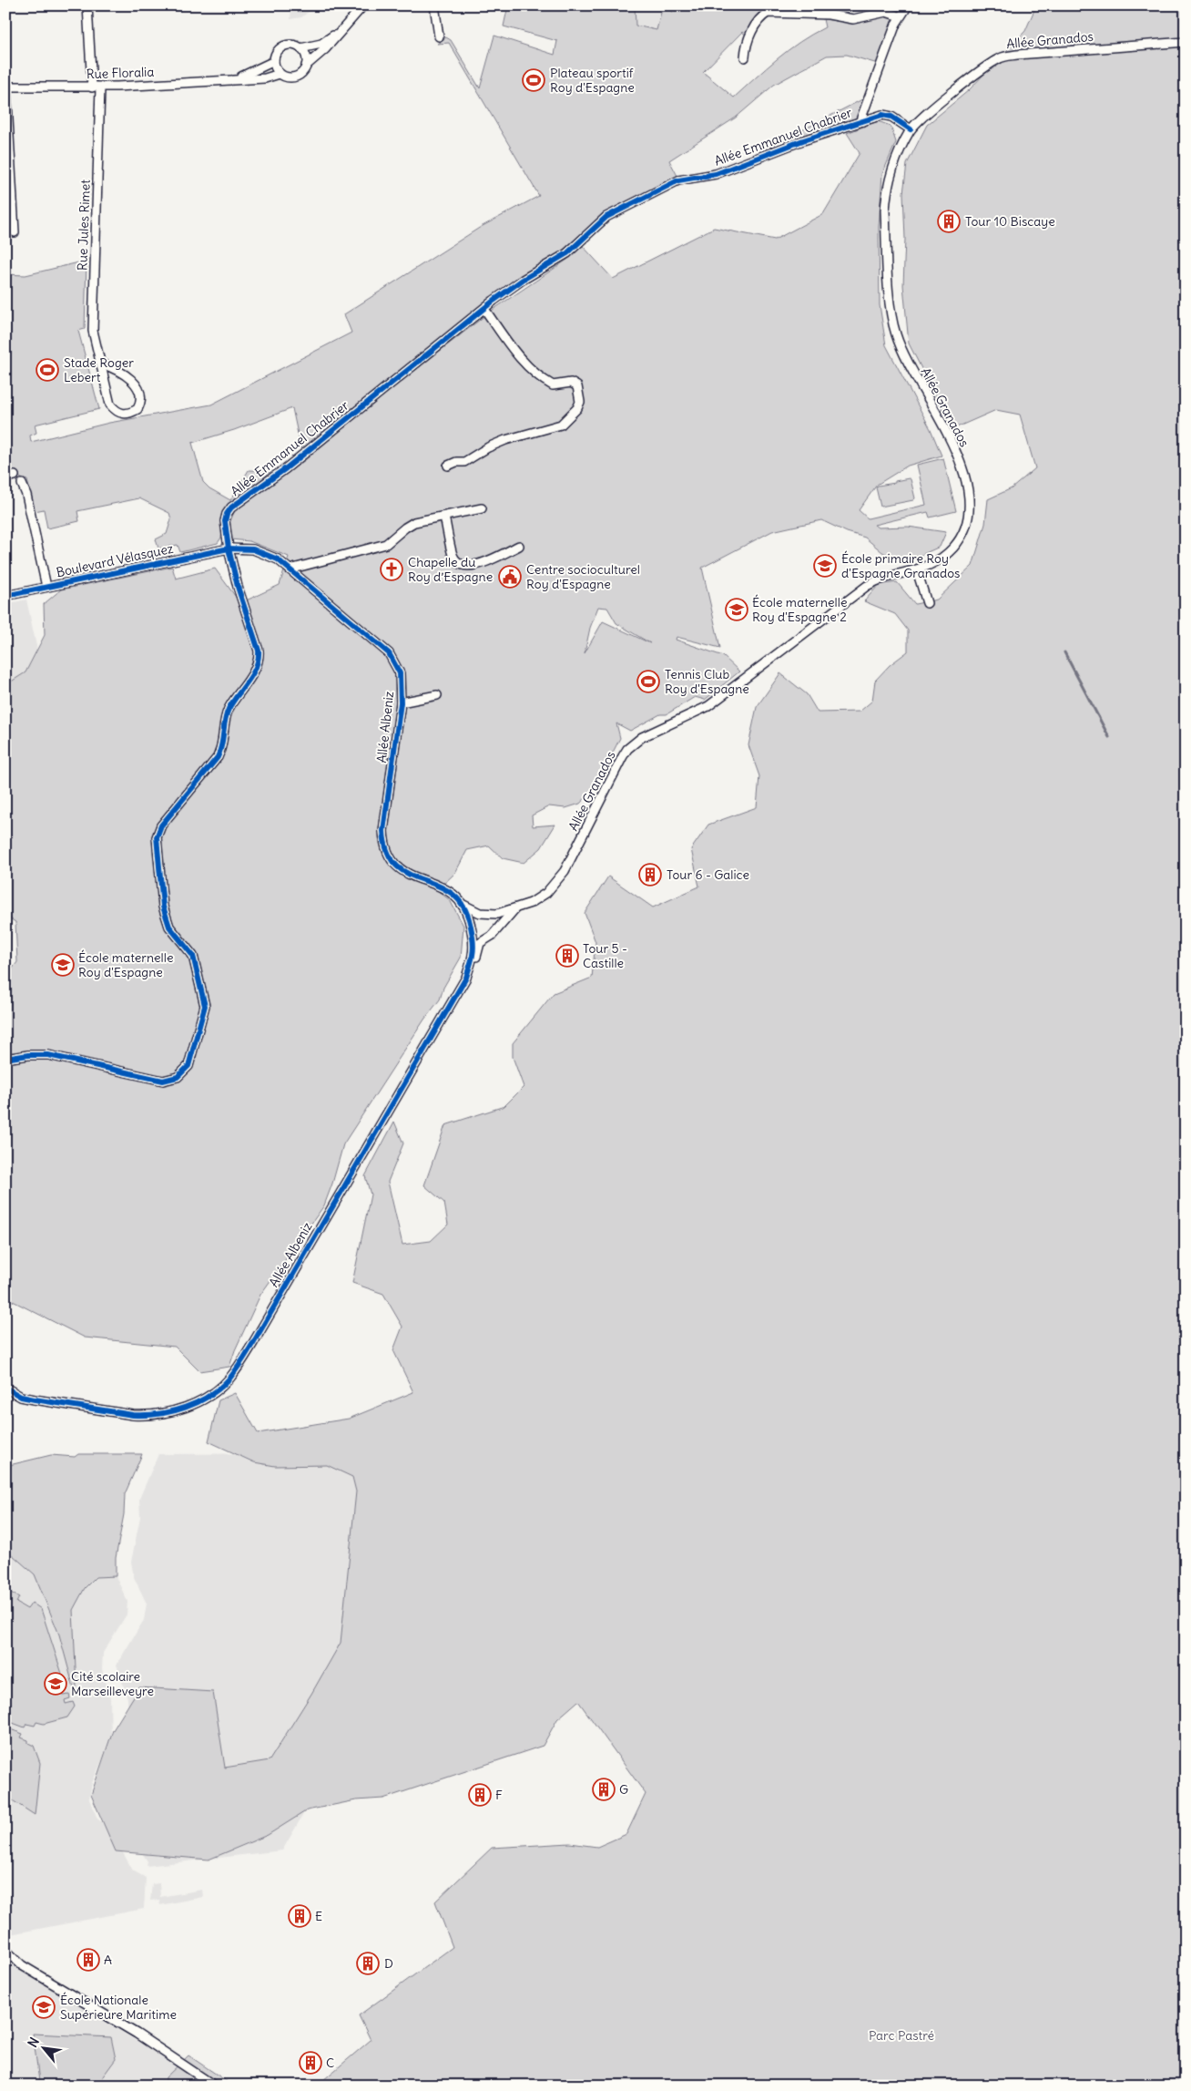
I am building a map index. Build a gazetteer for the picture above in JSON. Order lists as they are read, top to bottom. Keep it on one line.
{"streets":{"street":["Allée Granados","Rue Floralia","Allée Emmanuel Chabrier","Rue Jules Rimet","Boulevard Vélasquez","Allée Albeniz"]},"crossings":[["Allée Granados","Allée Emmanuel Chabrier"],["Allée Granados","Allée Albeniz"],["Rue Floralia","Rue Jules Rimet"],["Allée Emmanuel Chabrier","Boulevard Vélasquez"],["Allée Emmanuel Chabrier","Allée Albeniz"],["Boulevard Vélasquez","Allée Albeniz"]],"parks":["Parc Pastré"],"places":{"sports":["Plateau sportif Roy d'Espagne","Stade Roger Lebert","Tennis Club Roy d'Espagne"],"building":["Tour 10 Biscaye","Tour 6 - Galice","Tour 5 - Castille","G","F","E","A","D","C"],"school or university":["École primaire Roy d'Espagne Granados","École maternelle Roy d'Espagne 2","École maternelle Roy d'Espagne","Cité scolaire Marseilleveyre","École Nationale Supérieure Maritime"],"church":["Chapelle du Roy d’Espagne"],"public building":["Centre socioculturel Roy d'Espagne"]},"north":"top left"}
